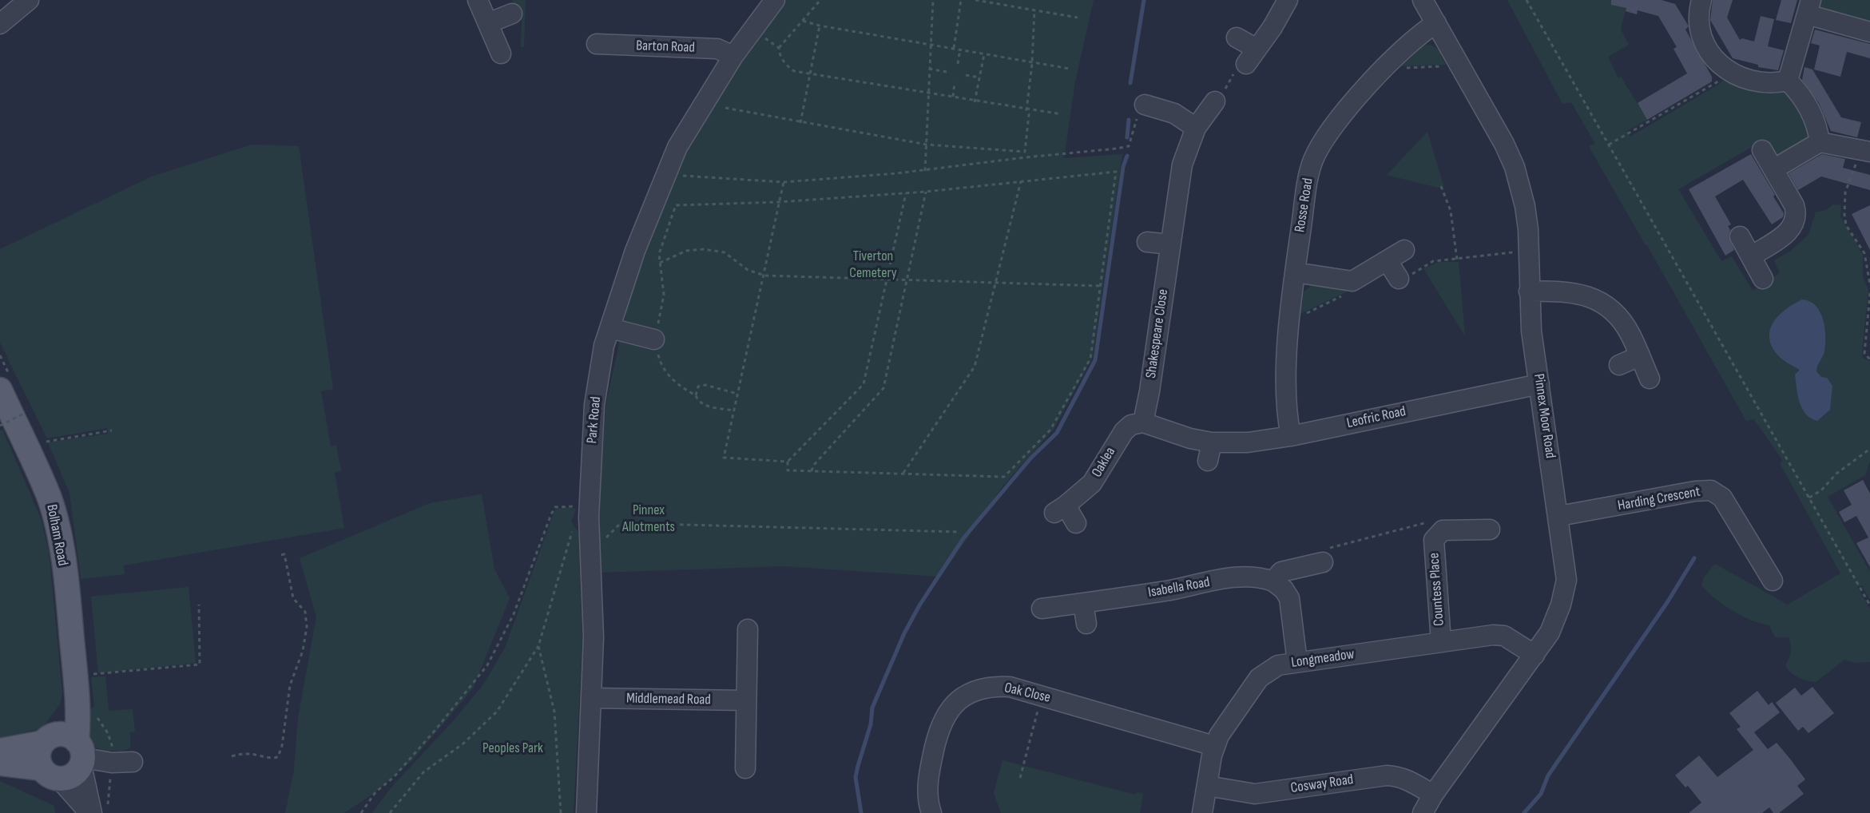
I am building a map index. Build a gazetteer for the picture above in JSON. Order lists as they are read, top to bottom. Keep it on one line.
{"streets":{"main road":["Bolham Road"],"street":["Barton Road","Rosse Road","Shakespeare Close","Pinnex Moor Road","Leofric Road","Park Road","Oaklea","Harding Crescent","Isabella Road","Countess Place","Longmeadow","Oak Close","Middlemead Road","Cosway Road"]},"crossings":[["Barton Road","Park Road"],["Rosse Road","Pinnex Moor Road"],["Rosse Road","Leofric Road"],["Shakespeare Close","Leofric Road"],["Shakespeare Close","Oaklea"],["Pinnex Moor Road","Leofric Road"],["Pinnex Moor Road","Harding Crescent"],["Pinnex Moor Road","Longmeadow"],["Pinnex Moor Road","Cosway Road"],["Leofric Road","Oaklea"],["Park Road","Middlemead Road"],["Countess Place","Longmeadow"],["Longmeadow","Oak Close"],["Longmeadow","Cosway Road"]],"parks":["Tiverton Cemetery","Pinnex Allotments","Peoples Park"]}
